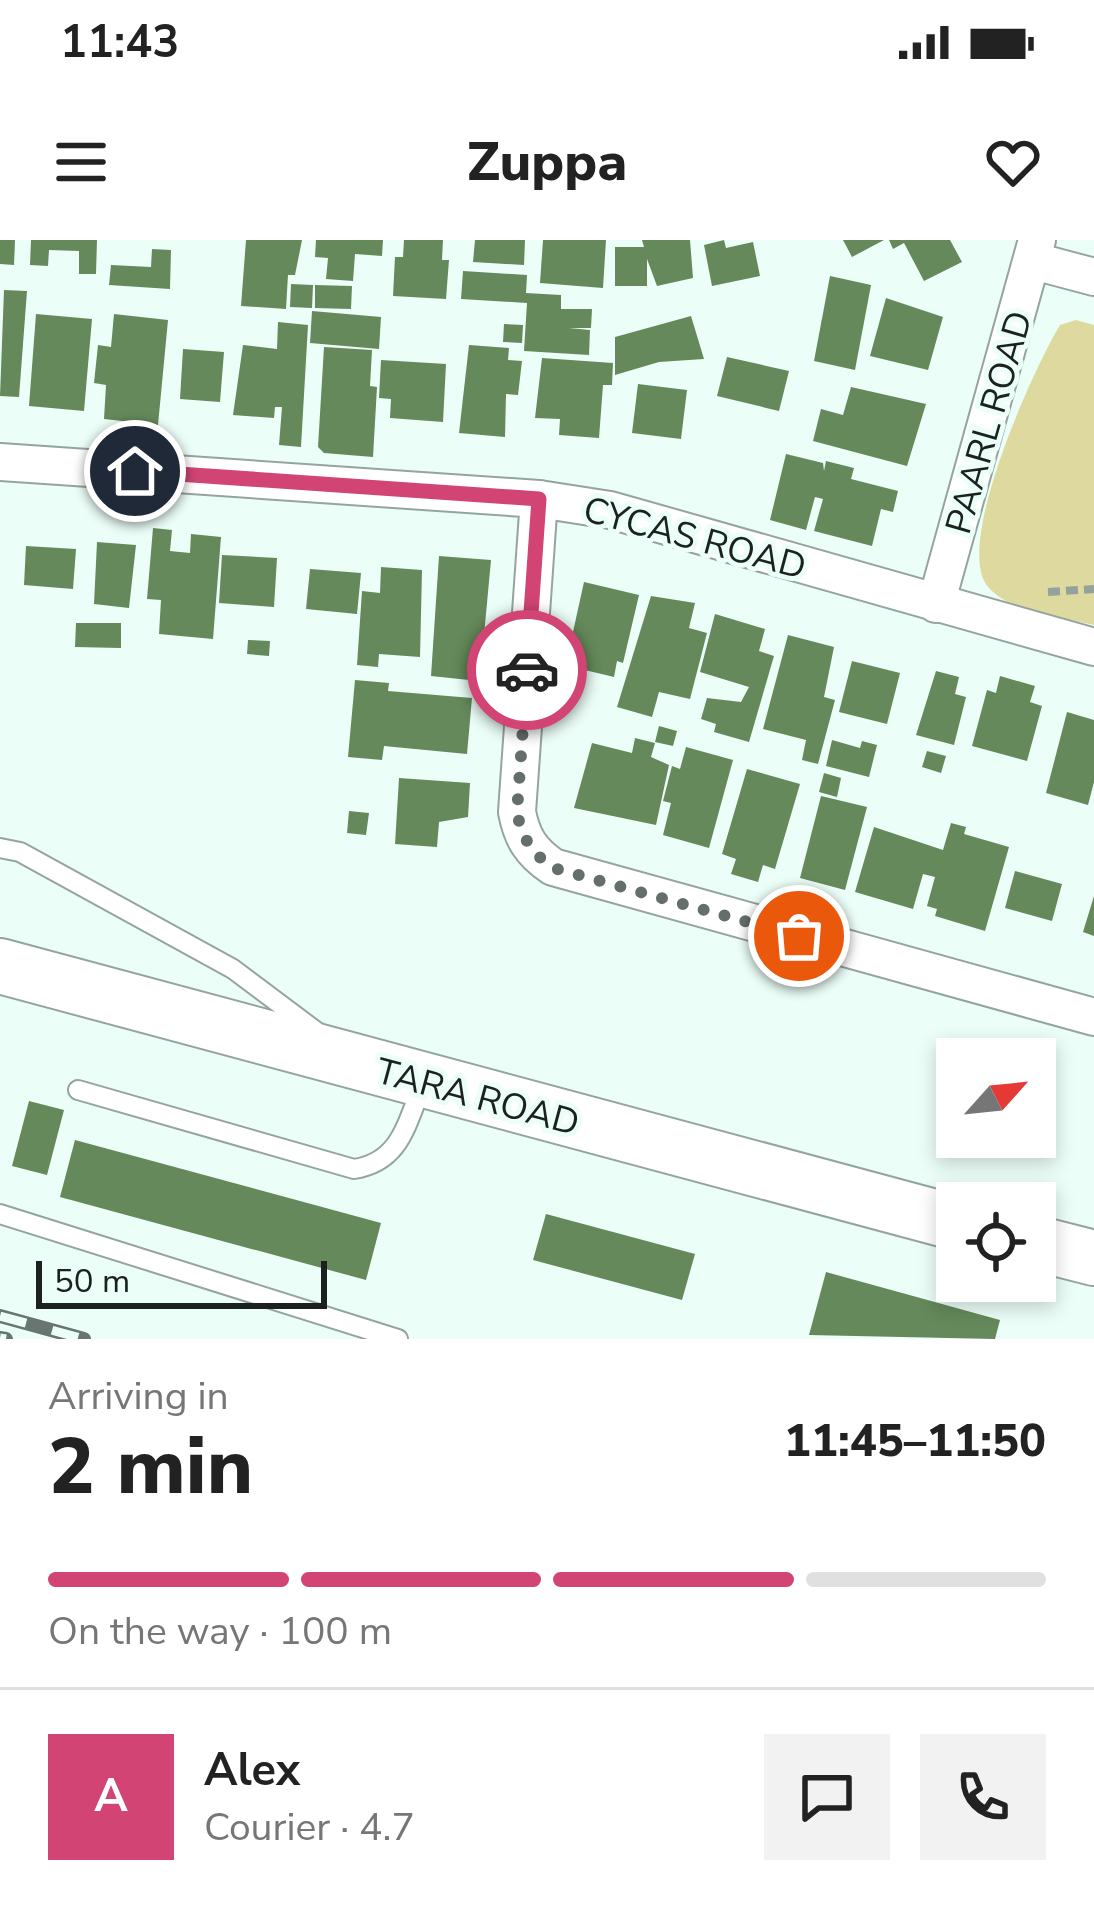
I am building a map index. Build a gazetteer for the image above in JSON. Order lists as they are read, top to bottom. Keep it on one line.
{"streets":{"street":["PAARL ROAD","CYCAS ROAD","TARA ROAD"]},"crossings":[["PAARL ROAD","CYCAS ROAD"]],"scale_bar":"50 m","north":"top right","page":{"status":"11:43","header":"Zuppa","scale":"50 m","heading":["2 min","Arriving in","11:45–11:50"],"panel":["Alex","Courier · 4.7"],"bar":"On the way · 100 m","round":"A"}}
